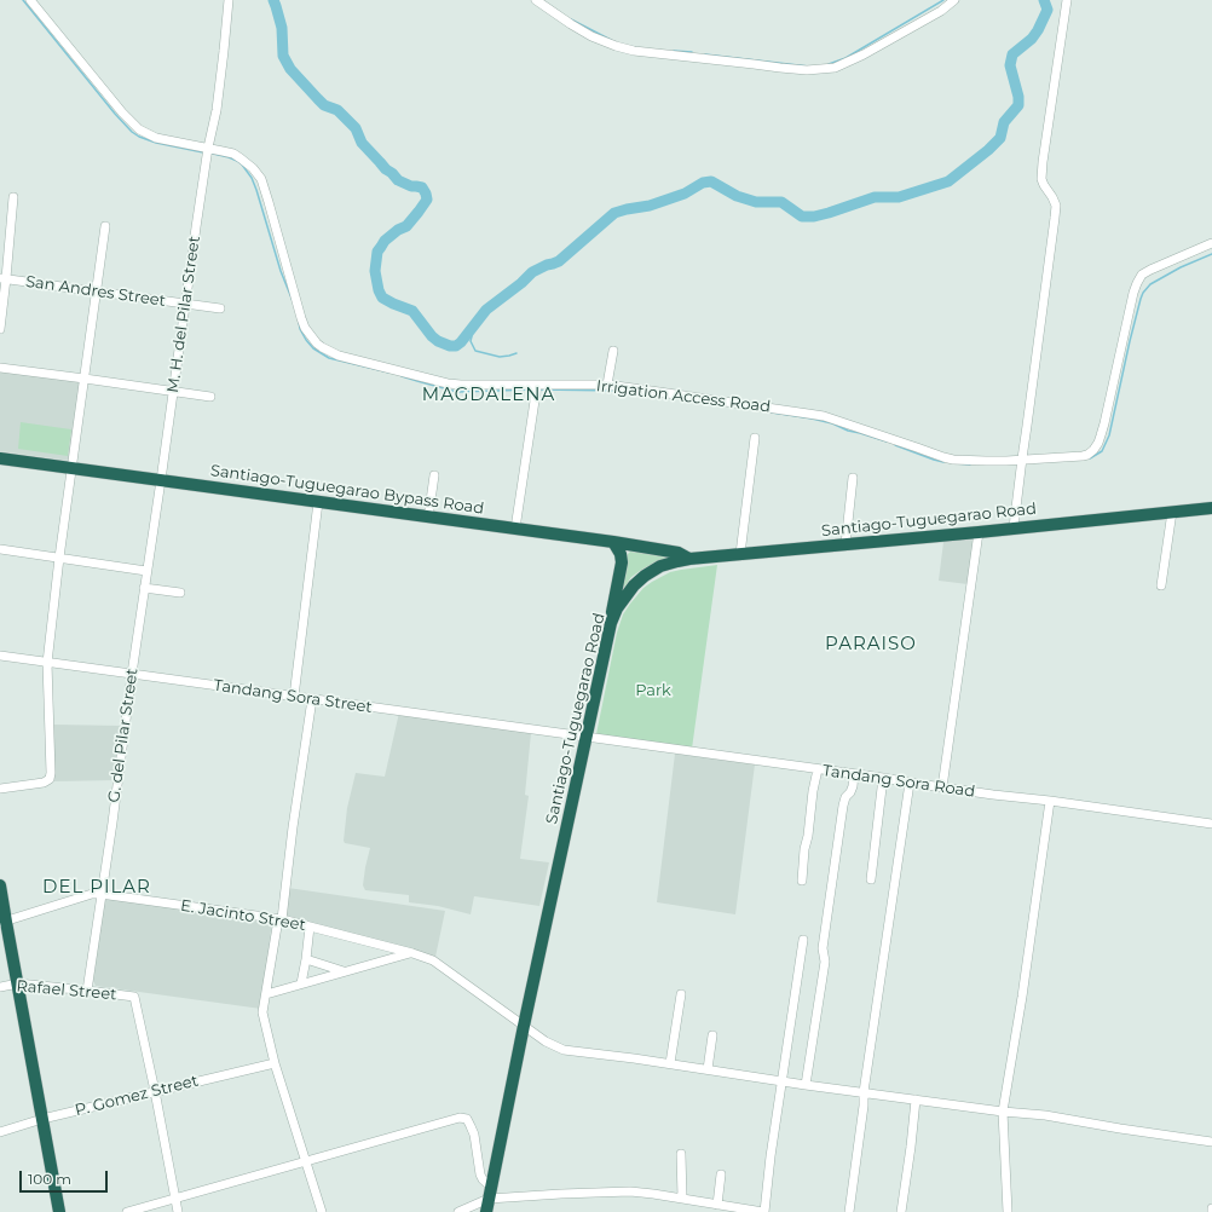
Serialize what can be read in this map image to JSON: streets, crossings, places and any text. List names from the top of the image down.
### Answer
{
  "streets": {
    "highway": ["Santiago-Tuguegarao Bypass Road", "Santiago-Tuguegarao Road"],
    "street": [
      "San Andres Street",
      "M. H. del Pilar Street",
      "Irrigation Access Road",
      "Tandang Sora Street",
      "G. del Pilar Street",
      "Tandang Sora Road",
      "E. Jacinto Street",
      "Rafael Street",
      "P. Gomez Street"
    ]
  },
  "crossings": [
    ["San Andres Street", "M. H. del Pilar Street"],
    ["M. H. del Pilar Street", "Irrigation Access Road"],
    ["M. H. del Pilar Street", "Santiago-Tuguegarao Bypass Road"],
    ["M. H. del Pilar Street", "G. del Pilar Street"],
    ["Santiago-Tuguegarao Bypass Road", "Santiago-Tuguegarao Road"],
    ["Santiago-Tuguegarao Bypass Road", "G. del Pilar Street"],
    ["Santiago-Tuguegarao Road", "Tandang Sora Street"],
    ["Santiago-Tuguegarao Road", "Tandang Sora Road"],
    ["Santiago-Tuguegarao Road", "E. Jacinto Street"],
    ["Tandang Sora Street", "G. del Pilar Street"],
    ["Tandang Sora Street", "Tandang Sora Road"],
    ["G. del Pilar Street", "E. Jacinto Street"],
    ["G. del Pilar Street", "Rafael Street"],
    ["Rafael Street", "P. Gomez Street"]
  ],
  "districts": ["MAGDALENA", "PARAISO", "DEL PILAR"],
  "parks": ["Park"],
  "scale_bar": "100 m"
}
